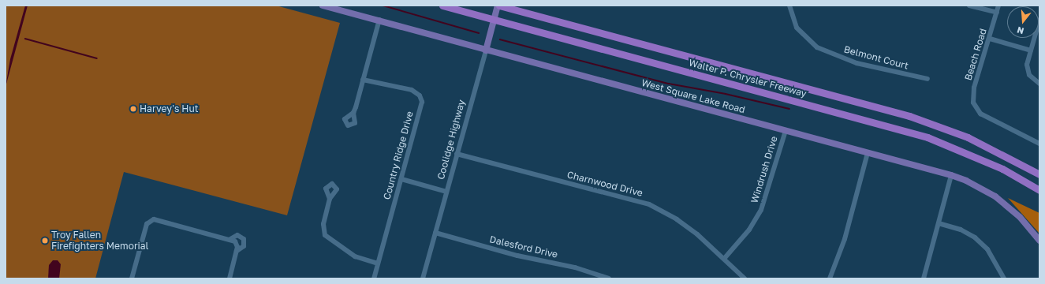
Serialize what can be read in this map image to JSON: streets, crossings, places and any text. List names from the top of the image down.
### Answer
{
  "streets": {
    "highway": ["Walter P. Chrysler Freeway"],
    "main road": ["West Square Lake Road", "Coolidge Highway"],
    "street": [
      "Beach Road",
      "Belmont Court",
      "Country Ridge Drive",
      "Windrush Drive",
      "Charnwood Drive",
      "Dalesford Drive"
    ]
  },
  "crossings": [
    ["Walter P. Chrysler Freeway", "Coolidge Highway"],
    ["West Square Lake Road", "Coolidge Highway"],
    ["West Square Lake Road", "Windrush Drive"],
    ["Coolidge Highway", "Charnwood Drive"],
    ["Coolidge Highway", "Dalesford Drive"],
    ["Windrush Drive", "Charnwood Drive"]
  ],
  "places": ["Harvey's Hut", "Troy Fallen Firefighters Memorial"],
  "north": "bottom"
}
